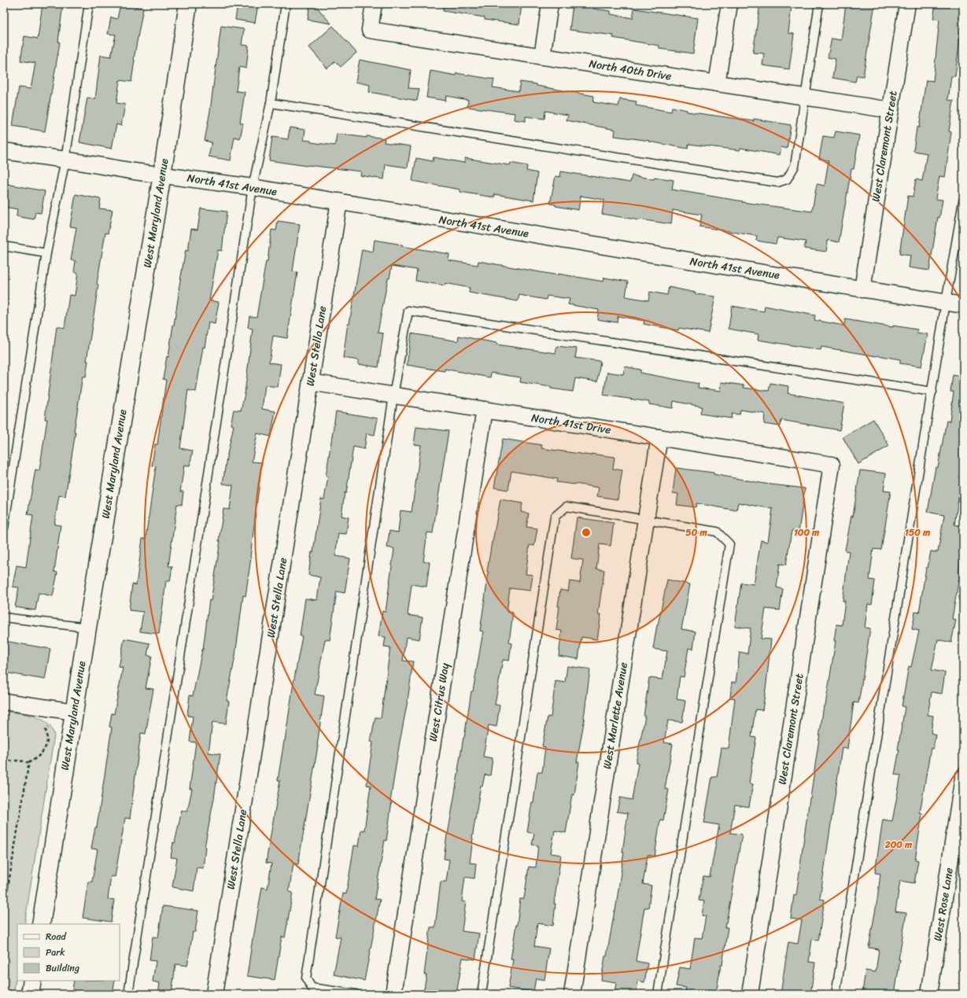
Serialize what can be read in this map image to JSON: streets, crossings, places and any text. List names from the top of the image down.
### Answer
{
  "streets": {
    "street": [
      "North 40th Drive",
      "West Claremont Street",
      "North 41st Avenue",
      "West Maryland Avenue",
      "West Stella Lane",
      "North 41st Drive",
      "West Citrus Way",
      "West Marlette Avenue",
      "West Rose Lane"
    ]
  },
  "crossings": [
    ["North 40th Drive", "West Claremont Street"],
    ["West Claremont Street", "North 41st Avenue"],
    ["West Claremont Street", "North 41st Drive"],
    ["North 41st Avenue", "West Maryland Avenue"],
    ["North 41st Avenue", "West Stella Lane"],
    ["West Stella Lane", "North 41st Drive"],
    ["North 41st Drive", "West Citrus Way"],
    ["North 41st Drive", "West Marlette Avenue"]
  ],
  "legend": ["Road", "Park", "Building"],
  "rings": [
    "50 m",
    "100 m",
    "150 m",
    "200 m"
  ]
}
